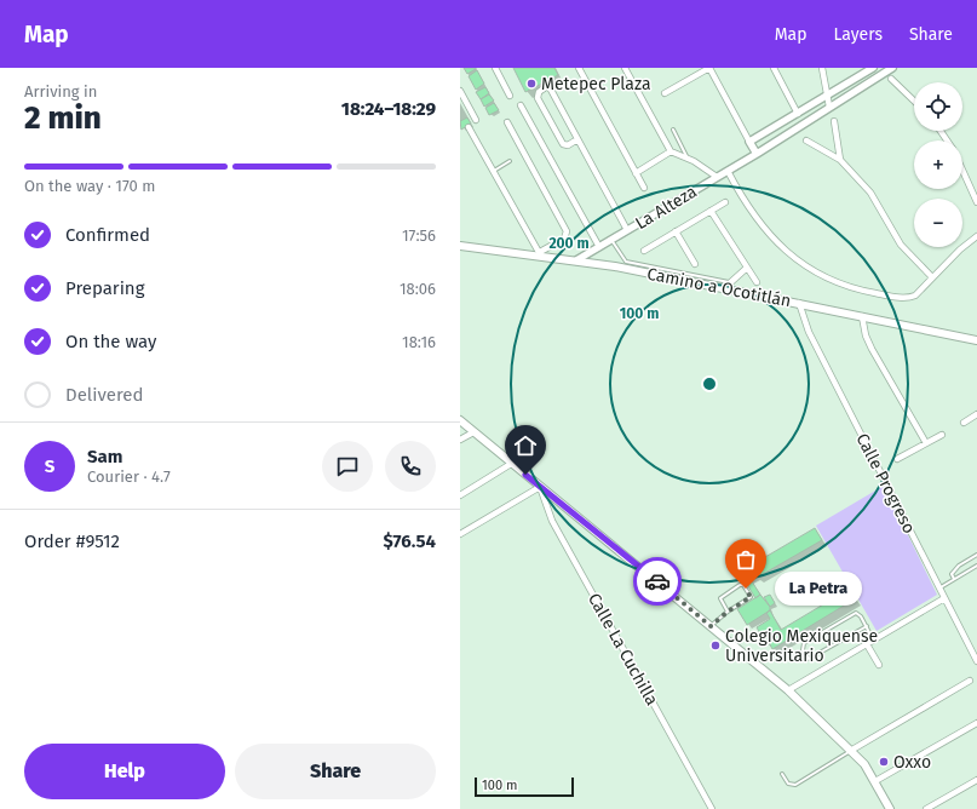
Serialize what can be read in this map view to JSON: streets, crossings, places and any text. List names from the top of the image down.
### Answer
{
  "streets": {
    "main road": ["Camino a Ocotitlán"],
    "street": ["La Alteza", "Calle Progreso", "Calle La Cuchilla"]
  },
  "crossings": [
    ["La Alteza", "Camino a Ocotitlán"],
    ["Camino a Ocotitlán", "Calle Progreso"]
  ],
  "places": [
    "Metepec Plaza",
    "La Petra",
    "Colegio Mexiquense Universitario",
    "Oxxo"
  ],
  "scale_bar": "100 m",
  "page": {
    "header": "Map",
    "nav": ["Map", "Layers", "Share"],
    "heading": ["2 min", "Arriving in", "18:24–18:29"],
    "panel": [
      "Sam",
      "Courier · 4.7",
      "Order #9512",
      "$76.54"
    ],
    "map_buttons": ["+", "−"],
    "bar": "On the way · 170 m",
    "list": [
      ["Confirmed", "17:56"],
      ["Preparing", "18:06"],
      ["On the way", "18:16"],
      "Delivered"
    ],
    "round": "S",
    "bubble": "La Petra",
    "buttons": ["Help", "Share"],
    "scale": "100 m"
  },
  "rings": ["200 m", "100 m"]
}
